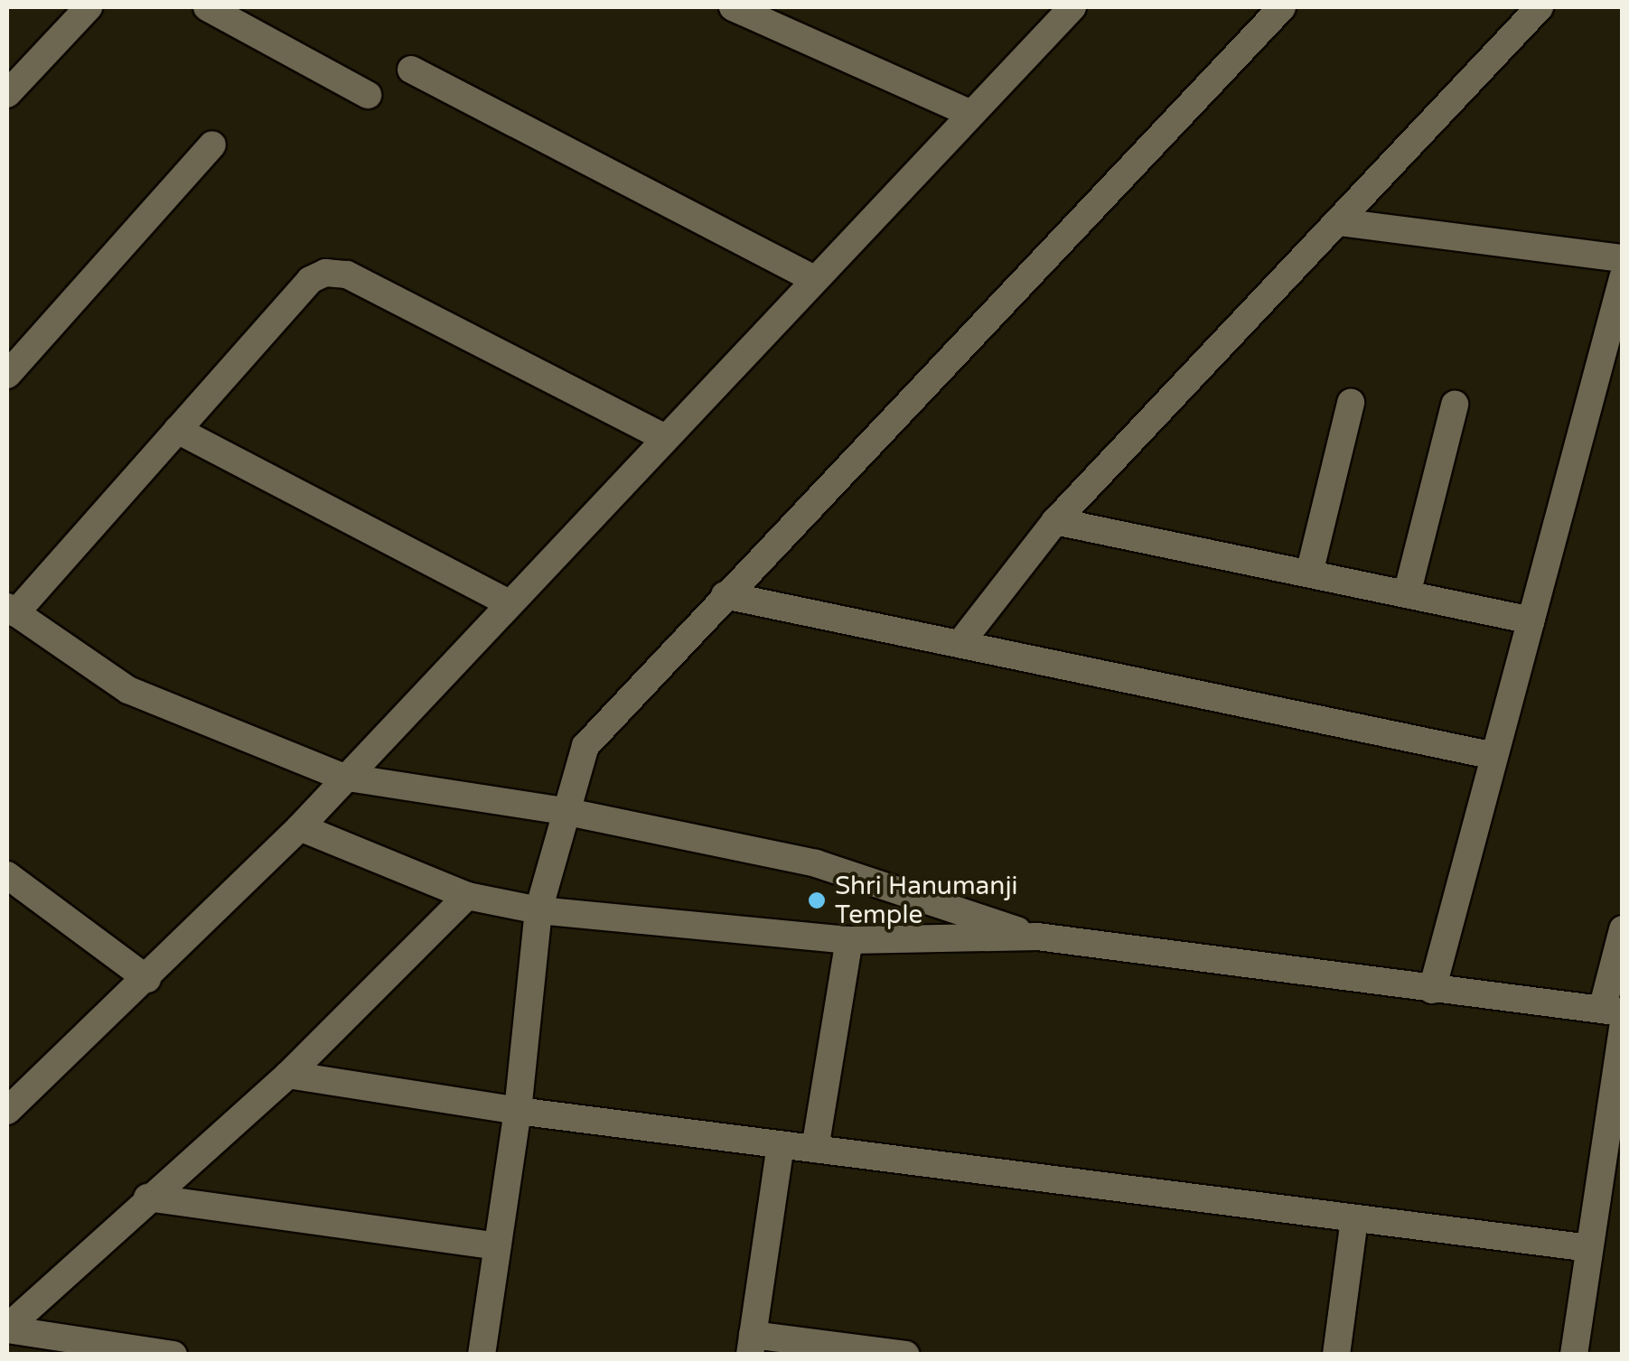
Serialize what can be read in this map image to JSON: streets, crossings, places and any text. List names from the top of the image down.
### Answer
{
  "places": ["Shri Hanumanji Temple"]
}
